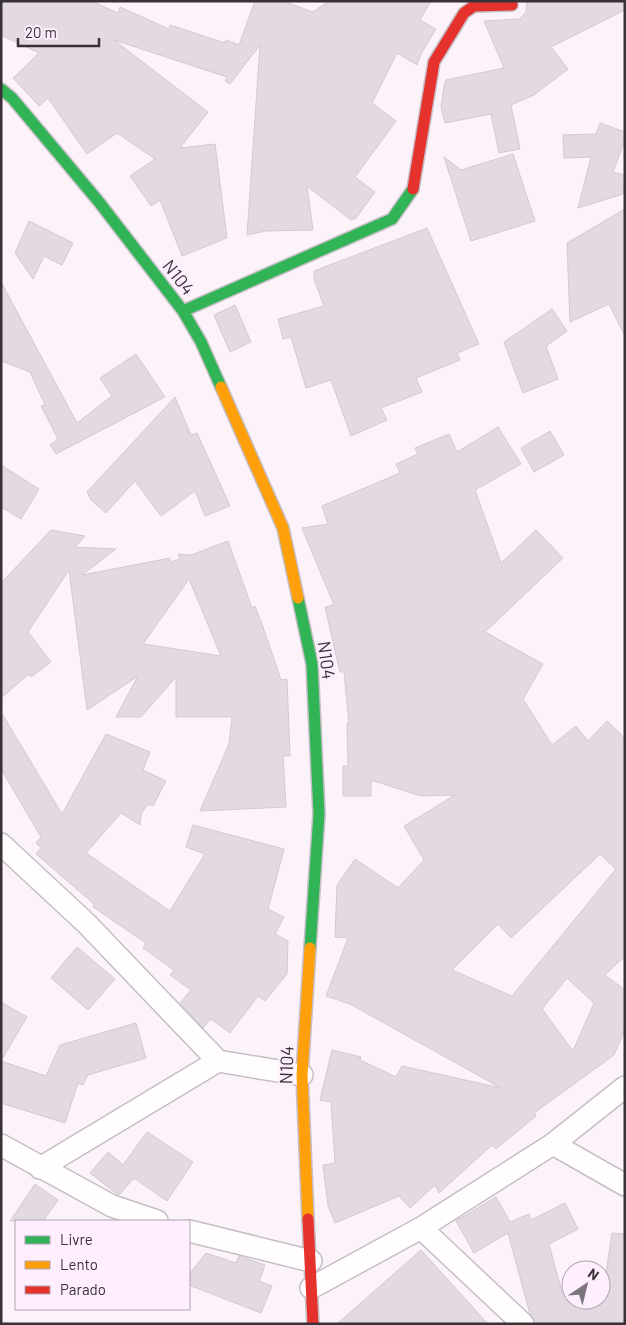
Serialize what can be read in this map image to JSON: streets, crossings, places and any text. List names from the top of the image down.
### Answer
{
  "streets": {
    "street": ["N104"]
  },
  "legend": ["Livre", "Lento", "Parado"],
  "scale_bar": "20 m",
  "north": "top right"
}
